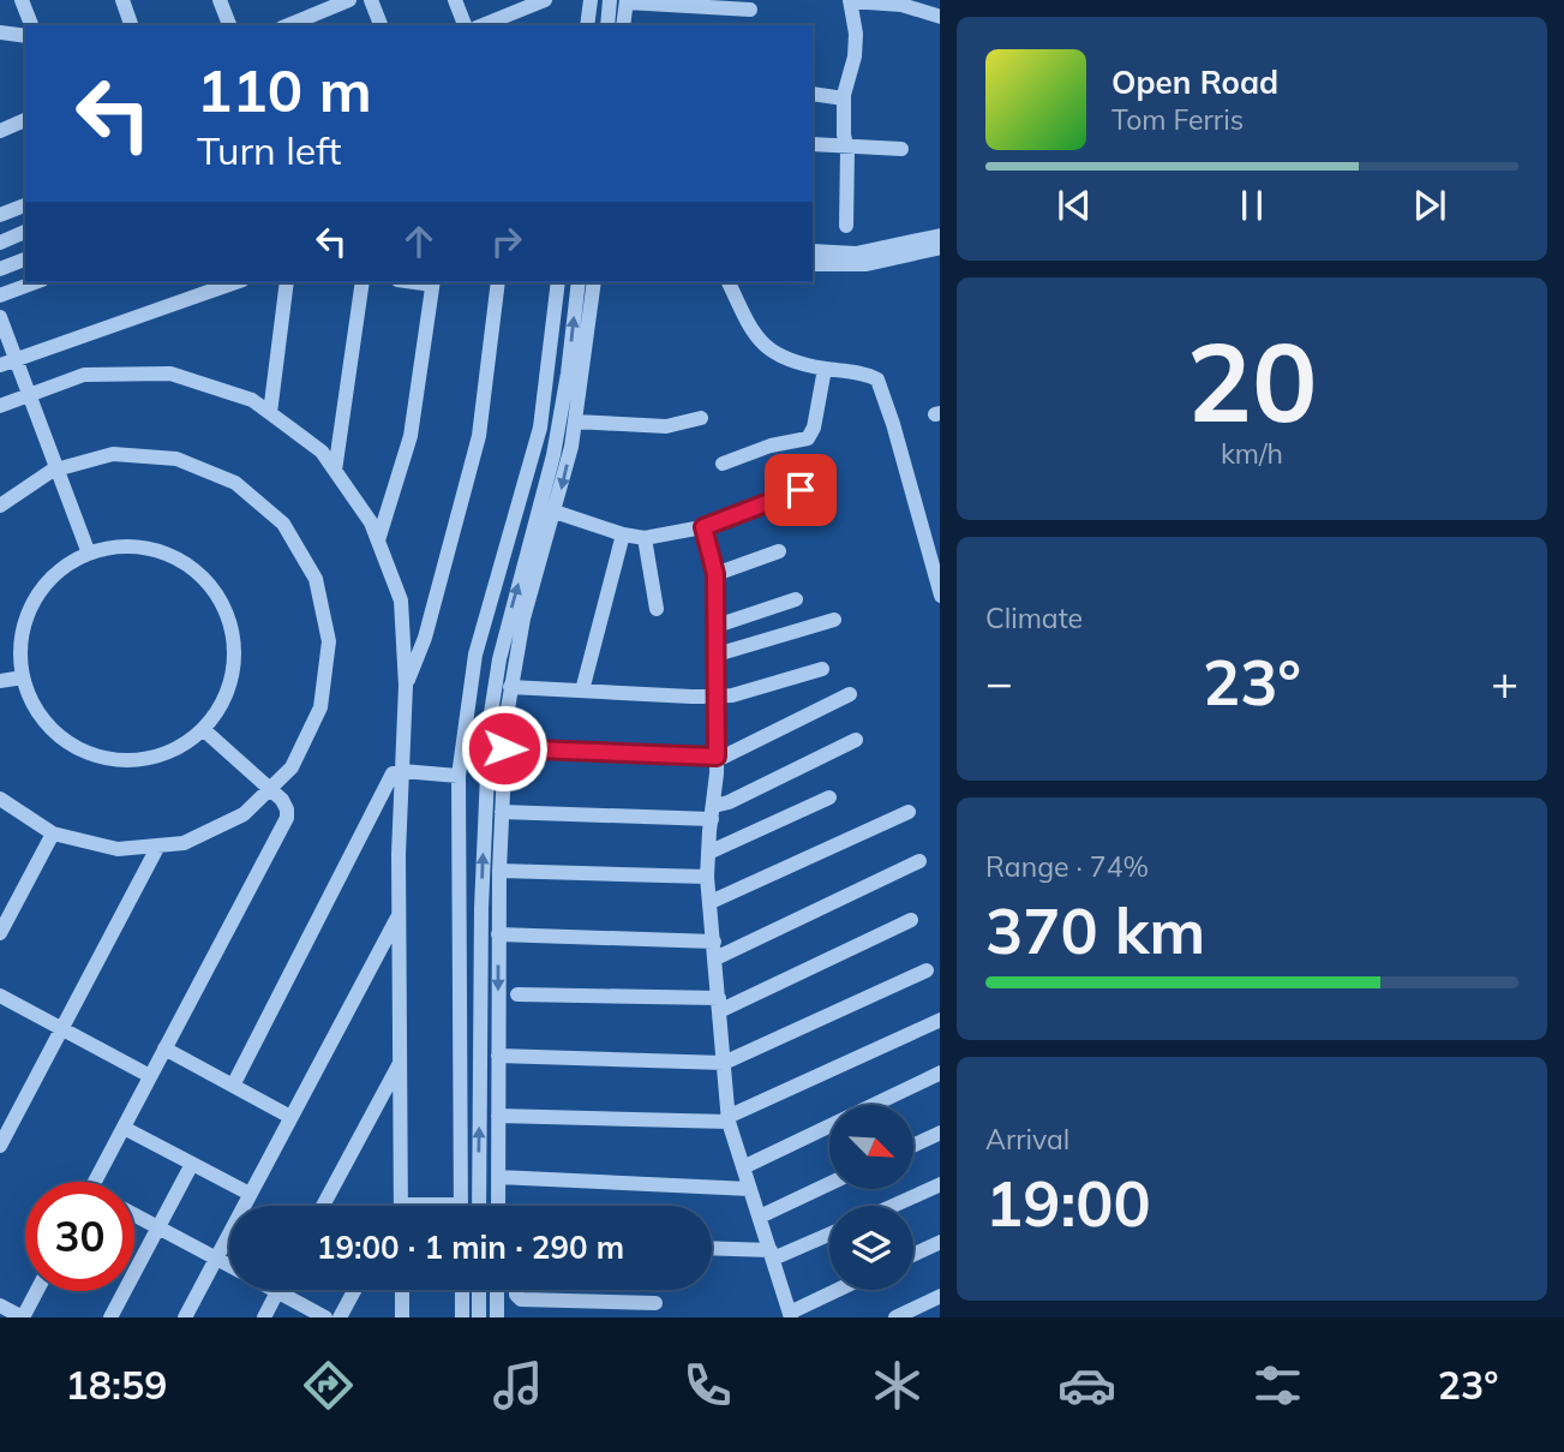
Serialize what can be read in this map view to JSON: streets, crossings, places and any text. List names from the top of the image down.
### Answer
{
  "north": "bottom right",
  "page": {
    "turn": ["110 m", "Turn left"],
    "song": ["Open Road", "Tom Ferris"],
    "tile": [
      ["20", "km/h"],
      "Climate",
      ["Range · 74%", "370 km"],
      ["Arrival", "19:00"]
    ],
    "heat": ["−", "23°", "+"],
    "limit": "30",
    "trip": "19:00 · 1 min · 290 m",
    "tabs": ["18:59", "23°"]
  }
}
